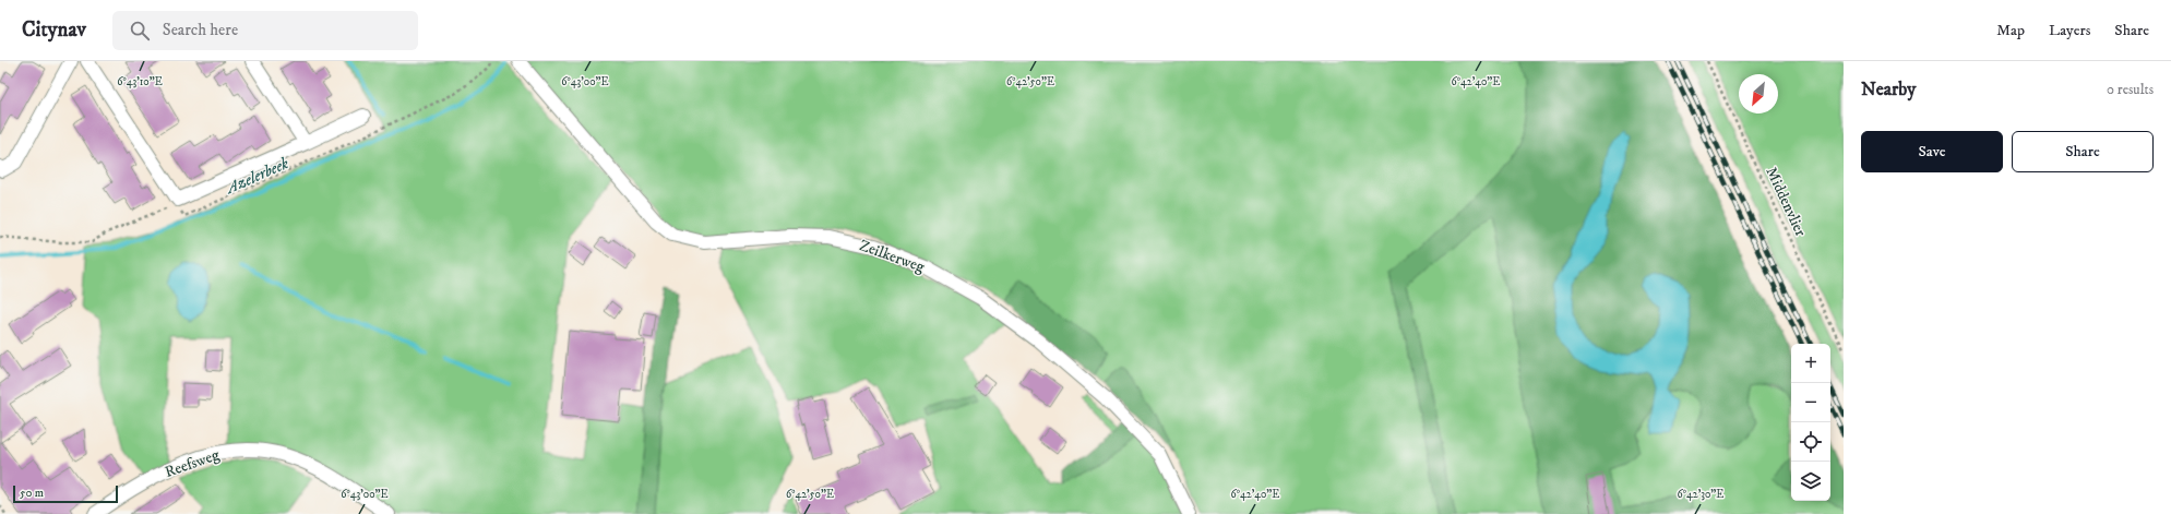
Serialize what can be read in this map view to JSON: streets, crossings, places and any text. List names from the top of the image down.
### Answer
{
  "streets": {
    "street": ["Zeilkerweg", "Reefsweg"],
    "path": ["Middenvlier"]
  },
  "water": ["Azelerbeek"],
  "scale_bar": "50 m",
  "north": "bottom left",
  "page": {
    "header": "Citynav",
    "search": "Search here",
    "nav": ["Map", "Layers", "Share"],
    "heading": ["Nearby", "0 results"],
    "buttons": ["Save", "Share"],
    "map_buttons": ["+", "−"],
    "scale": "50 m"
  },
  "coordinates": [
    "6°43'10\"E",
    "6°43'00\"E",
    "6°42'50\"E",
    "6°42'40\"E",
    "6°42'30\"E"
  ]
}
